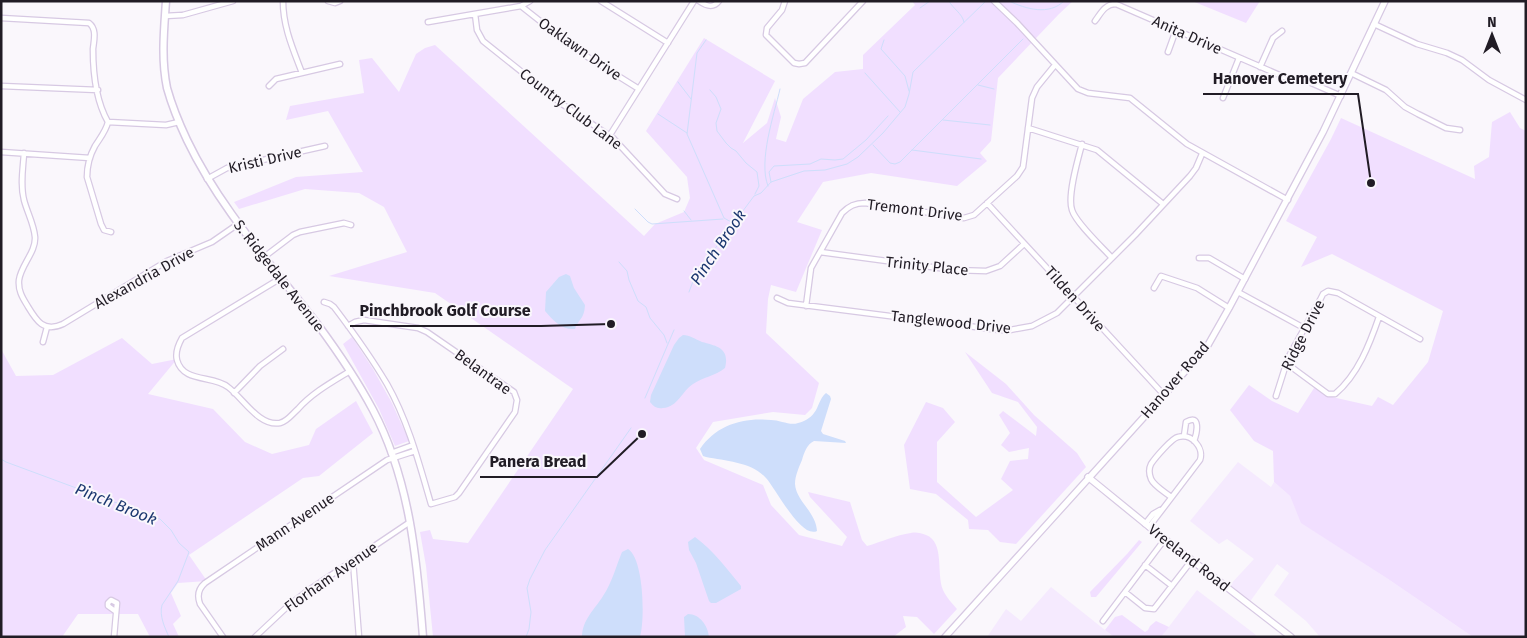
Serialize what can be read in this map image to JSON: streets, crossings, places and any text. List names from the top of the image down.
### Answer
{
  "streets": {
    "main road": ["S. Ridgedale Avenue"],
    "street": [
      "Anita Drive",
      "Oaklawn Drive",
      "Country Club Lane",
      "Kristi Drive",
      "Tremont Drive",
      "Trinity Place",
      "Alexandria Drive",
      "Tilden Drive",
      "Tanglewood Drive",
      "Ridge Drive",
      "Belantrae",
      "Hanover Road",
      "Mann Avenue",
      "Vreeland Road",
      "Florham Avenue"
    ]
  },
  "crossings": [
    ["Anita Drive", "Hanover Road"],
    ["Kristi Drive", "S. Ridgedale Avenue"],
    ["Tremont Drive", "Trinity Place"],
    ["Tremont Drive", "Tilden Drive"],
    ["Tremont Drive", "Tanglewood Drive"],
    ["Trinity Place", "Tilden Drive"],
    ["S. Ridgedale Avenue", "Alexandria Drive"],
    ["S. Ridgedale Avenue", "Mann Avenue"],
    ["S. Ridgedale Avenue", "Florham Avenue"],
    ["Tilden Drive", "Tanglewood Drive"],
    ["Tilden Drive", "Hanover Road"],
    ["Hanover Road", "Vreeland Road"]
  ],
  "water": ["Pinch Brook"],
  "places": ["Hanover Cemetery", "Pinchbrook Golf Course", "Panera Bread"],
  "north": "top"
}
